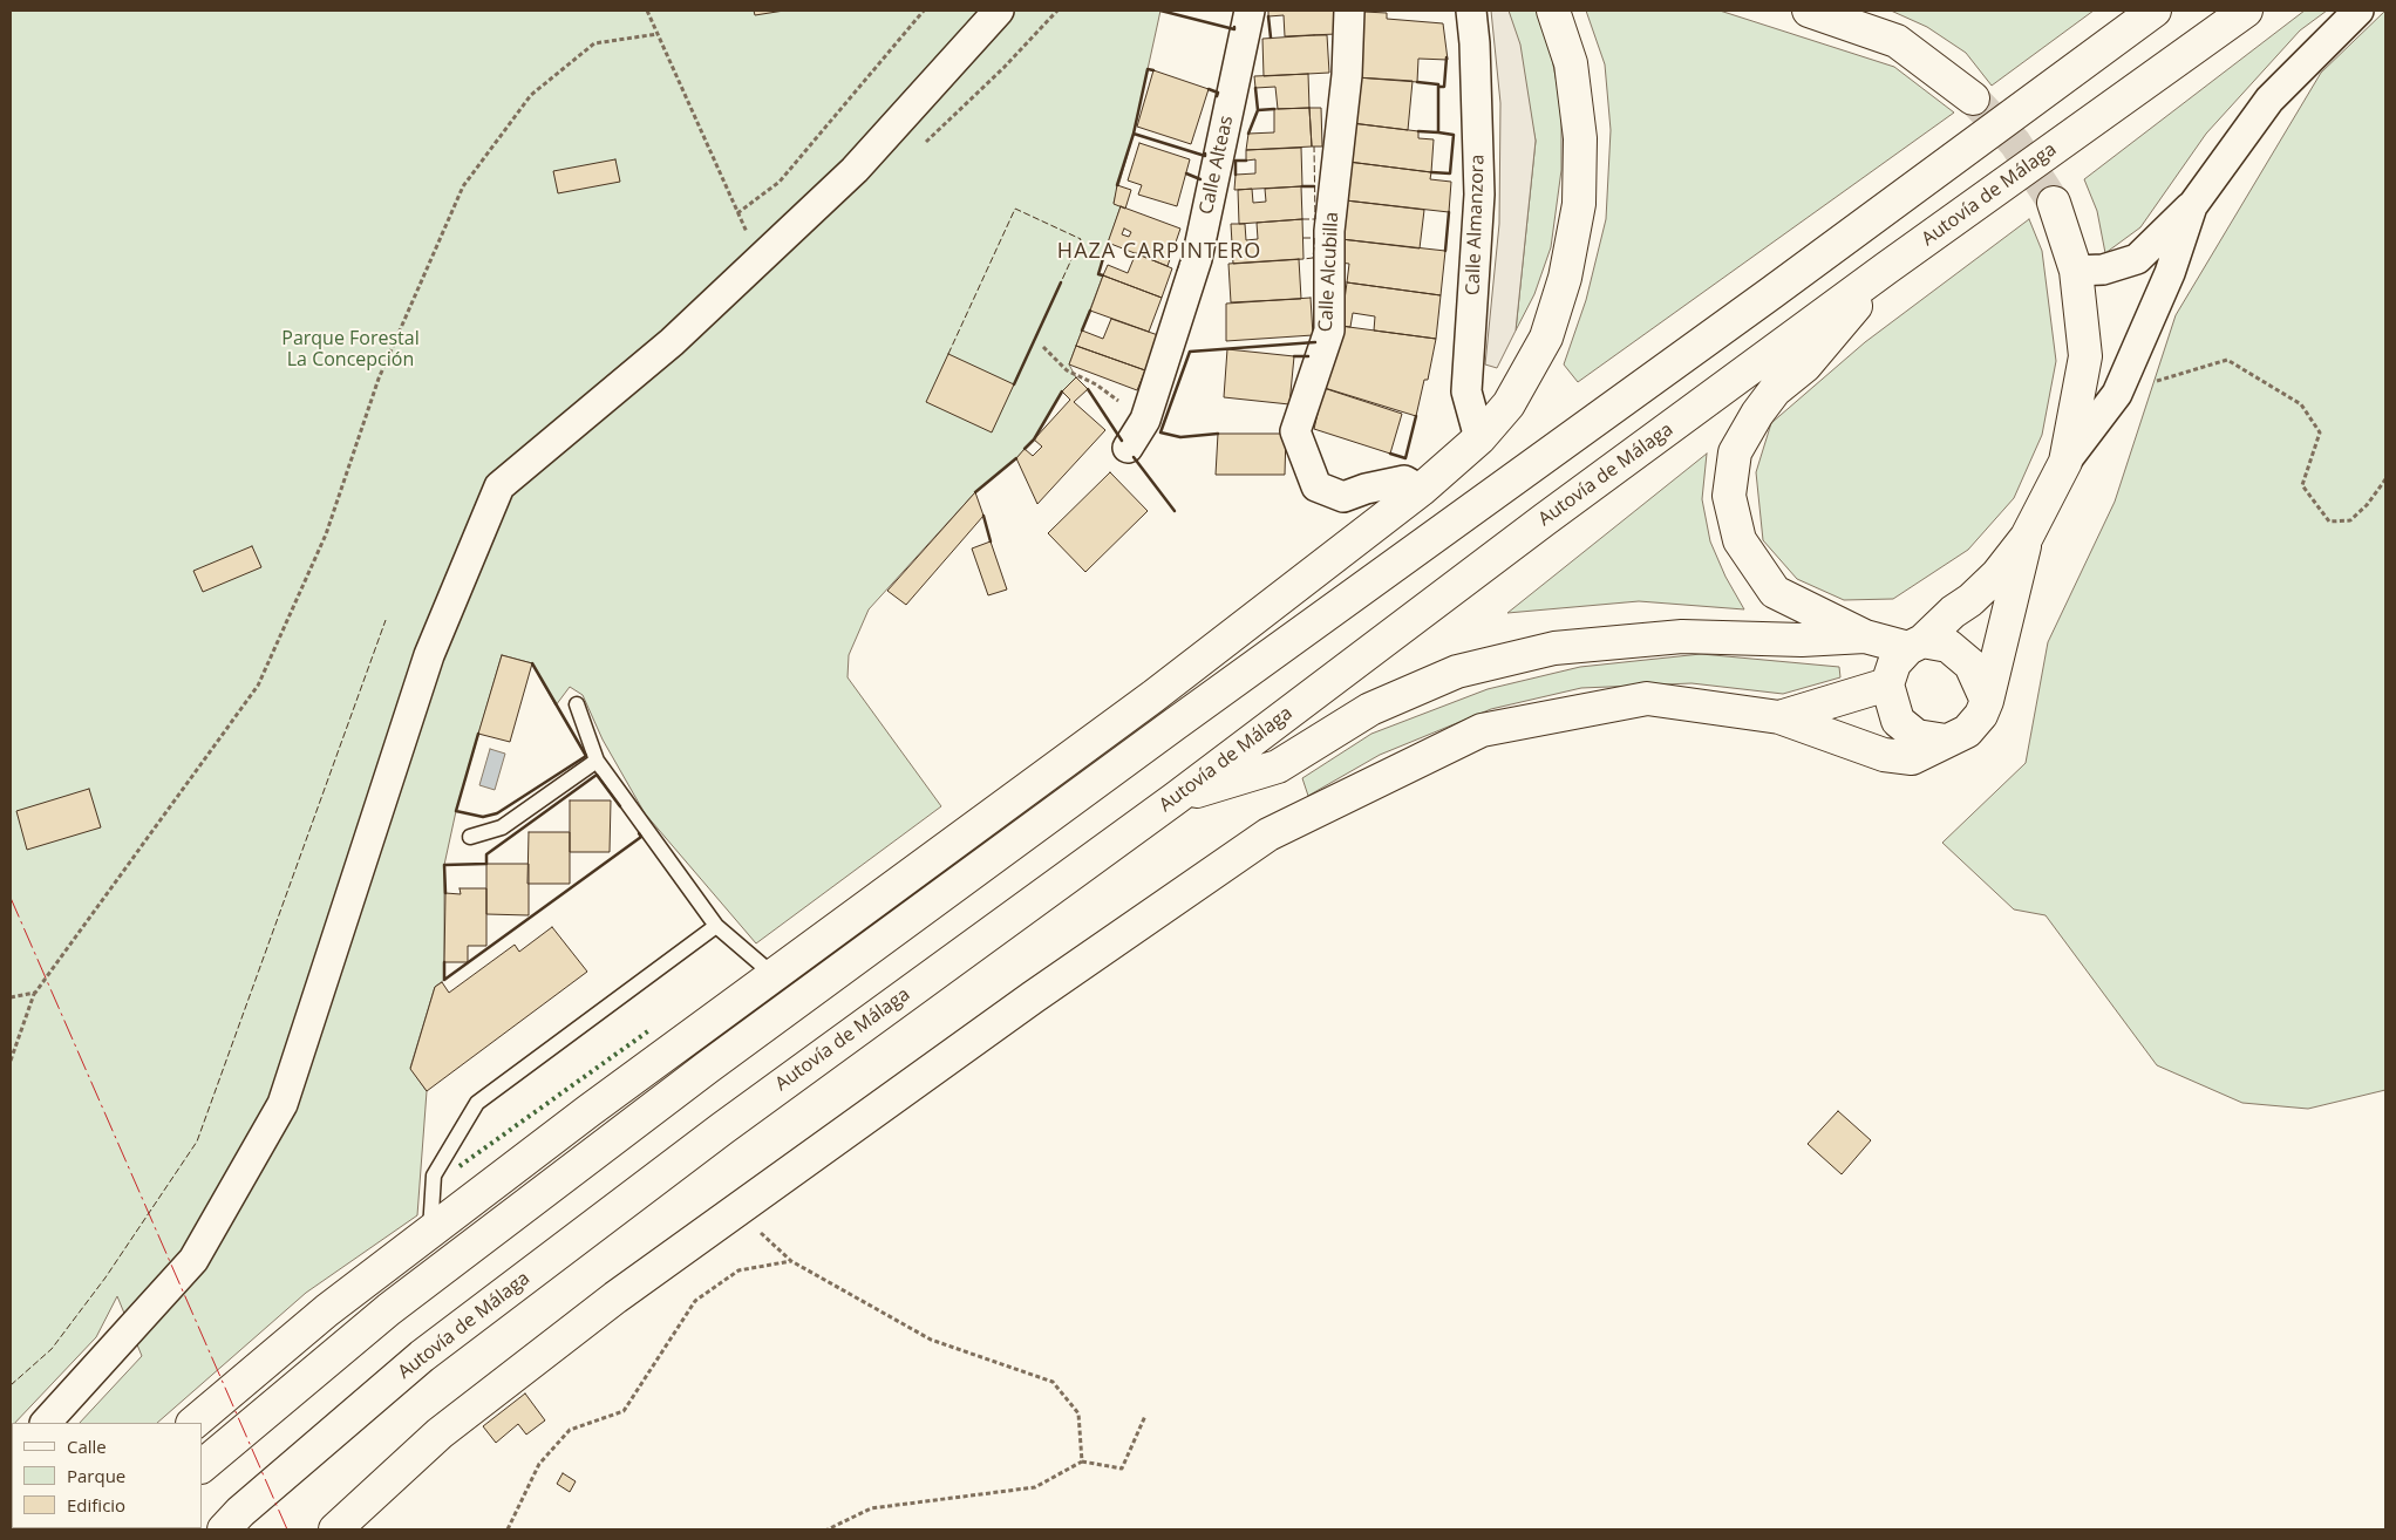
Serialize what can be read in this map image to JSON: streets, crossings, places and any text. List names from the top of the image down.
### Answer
{
  "streets": {
    "main road": ["Autovía de Málaga"],
    "street": ["Calle Alteas", "Calle Almanzora", "Calle Alcubilla"]
  },
  "districts": ["HAZA CARPINTERO"],
  "parks": ["Parque Forestal La Concepción"],
  "legend": ["Calle", "Parque", "Edificio"]
}
